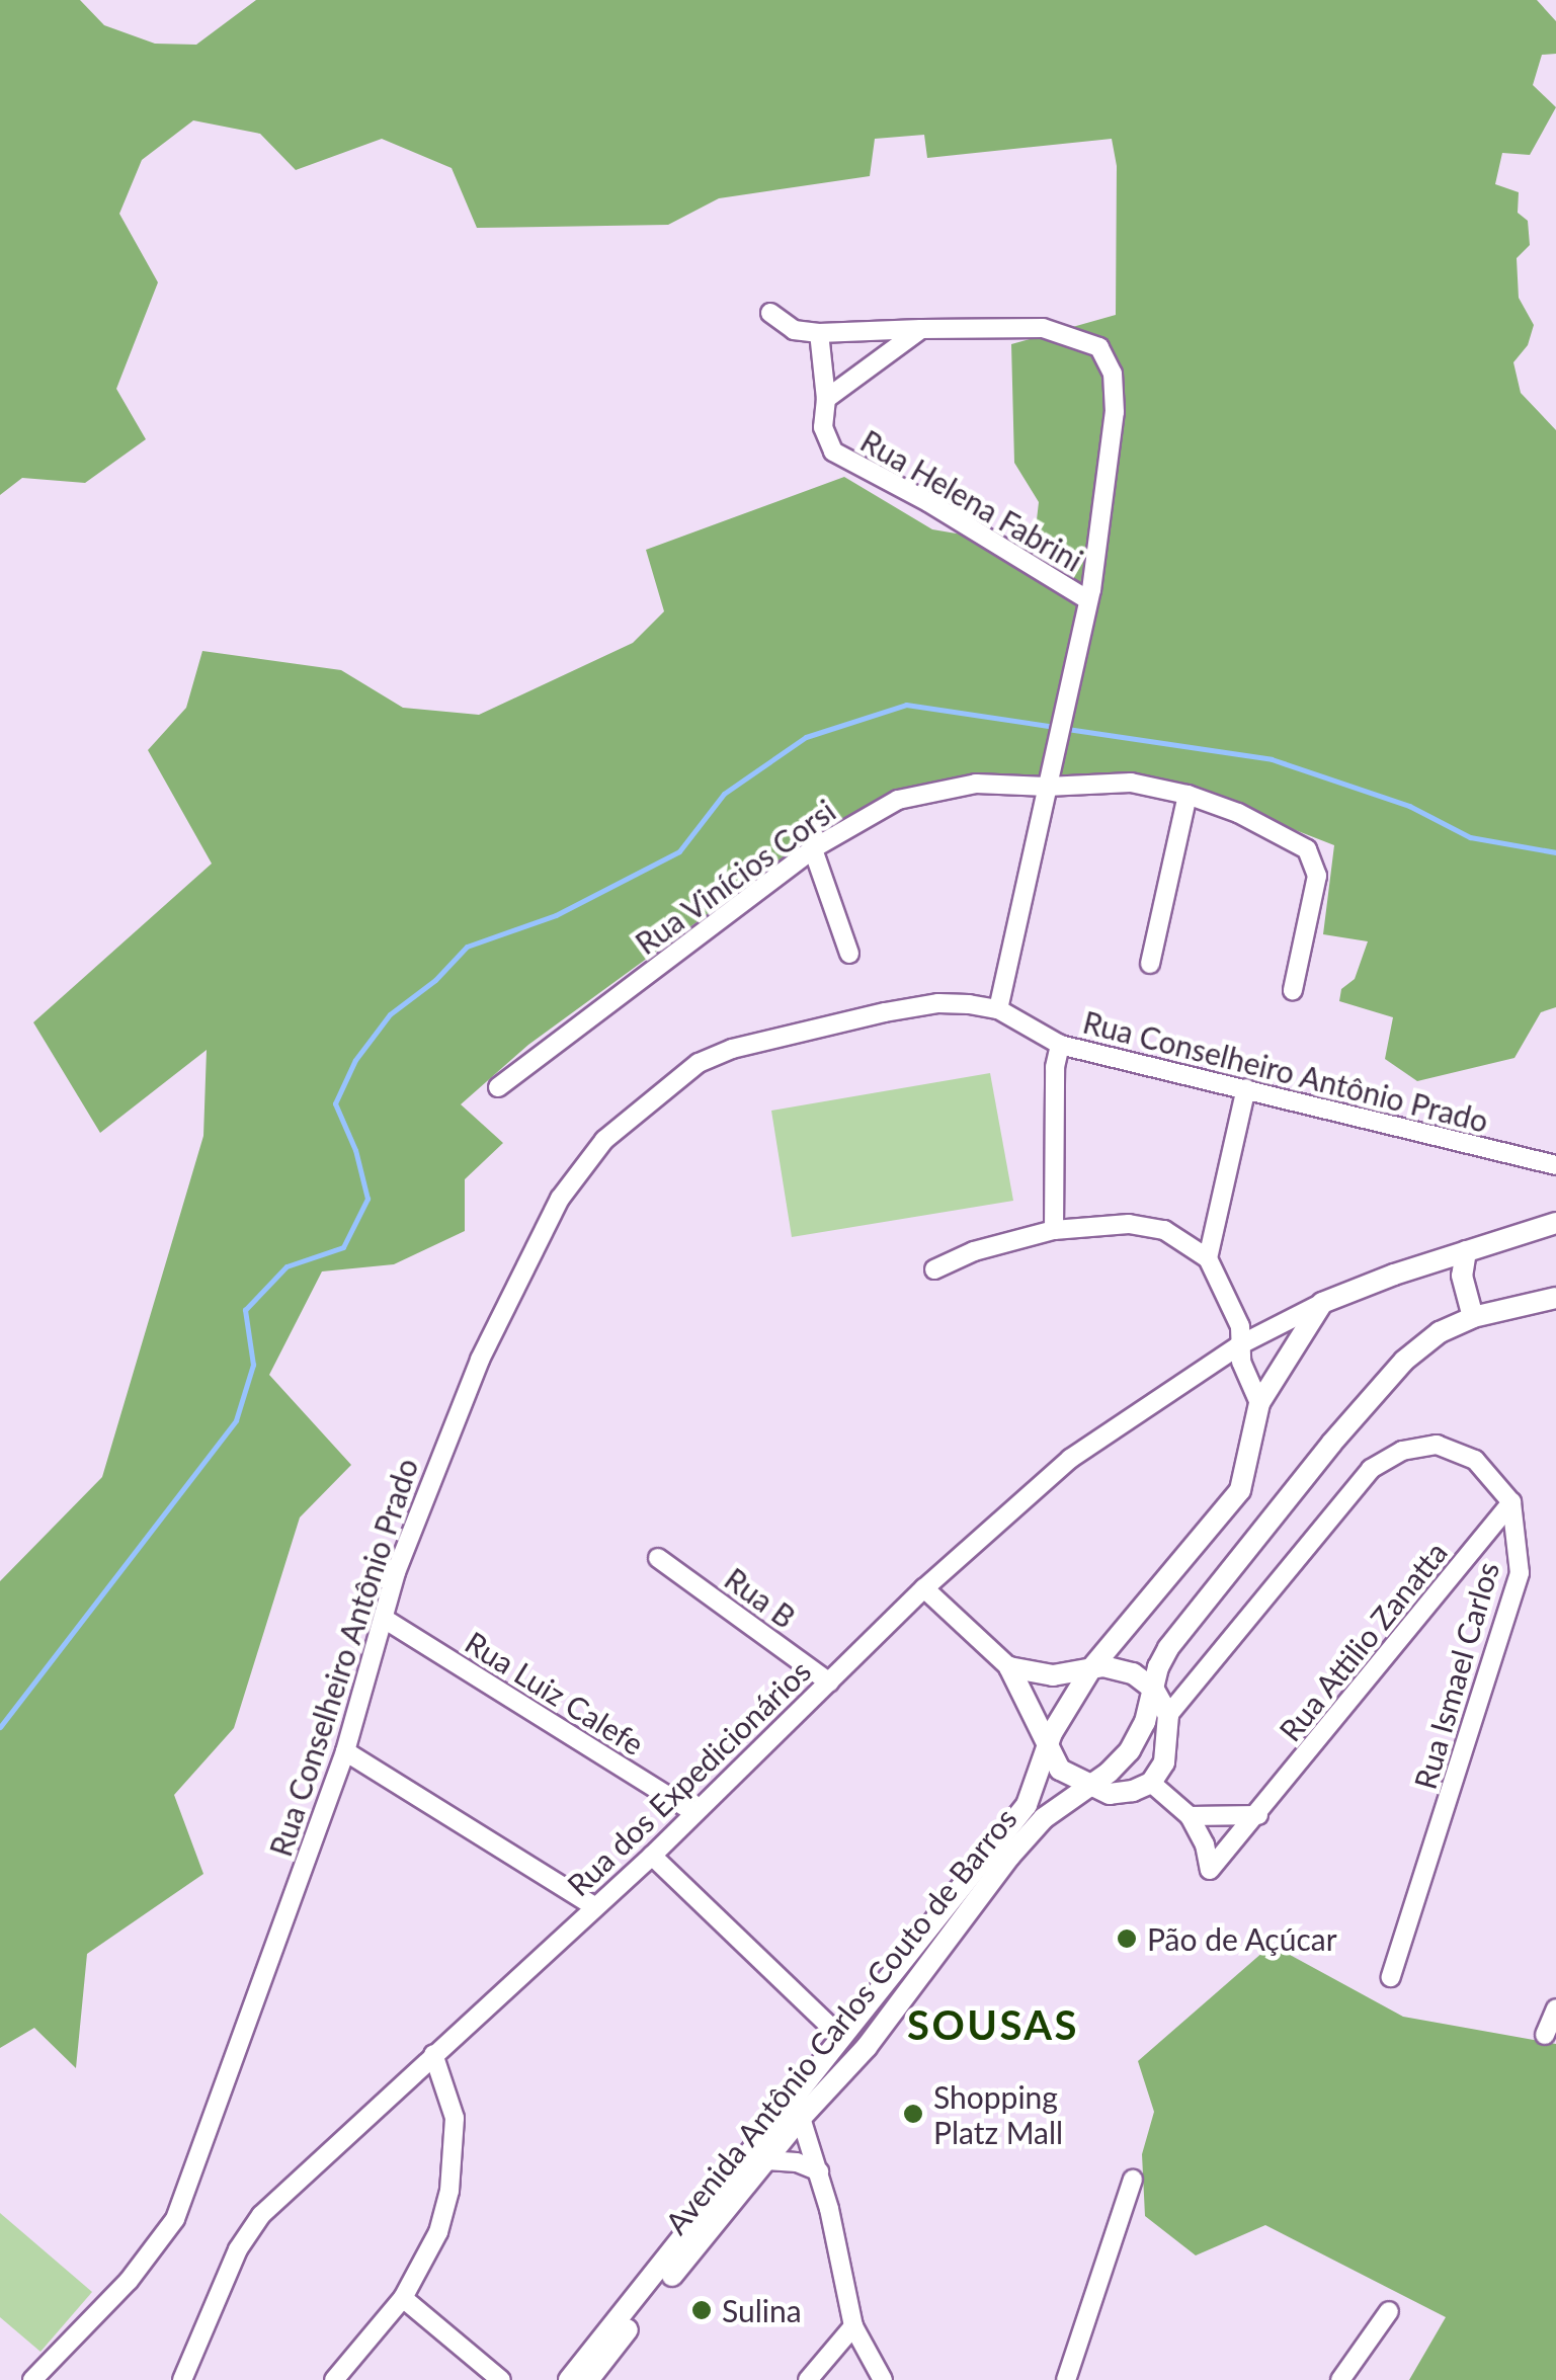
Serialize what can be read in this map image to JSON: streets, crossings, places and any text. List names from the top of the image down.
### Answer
{
  "streets": {
    "main road": ["Avenida Antônio Carlos Couto de Barros"],
    "street": [
      "Rua Helena Fabrini",
      "Rua Vinícios Corsi",
      "Rua Conselheiro Antônio Prado",
      "Rua B",
      "Rua Attilio Zanatta",
      "Rua Ismael Carlos",
      "Rua Luiz Calefe",
      "Rua dos Expedicionários"
    ]
  },
  "crossings": [
    ["Rua Conselheiro Antônio Prado", "Rua Luiz Calefe"],
    ["Rua B", "Rua dos Expedicionários"],
    ["Rua Attilio Zanatta", "Rua Ismael Carlos"],
    ["Rua Luiz Calefe", "Rua dos Expedicionários"],
    ["Rua dos Expedicionários", "Avenida Antônio Carlos Couto de Barros"]
  ],
  "districts": ["SOUSAS"],
  "places": ["Pão de Açúcar", "Shopping Platz Mall", "Sulina"]
}
